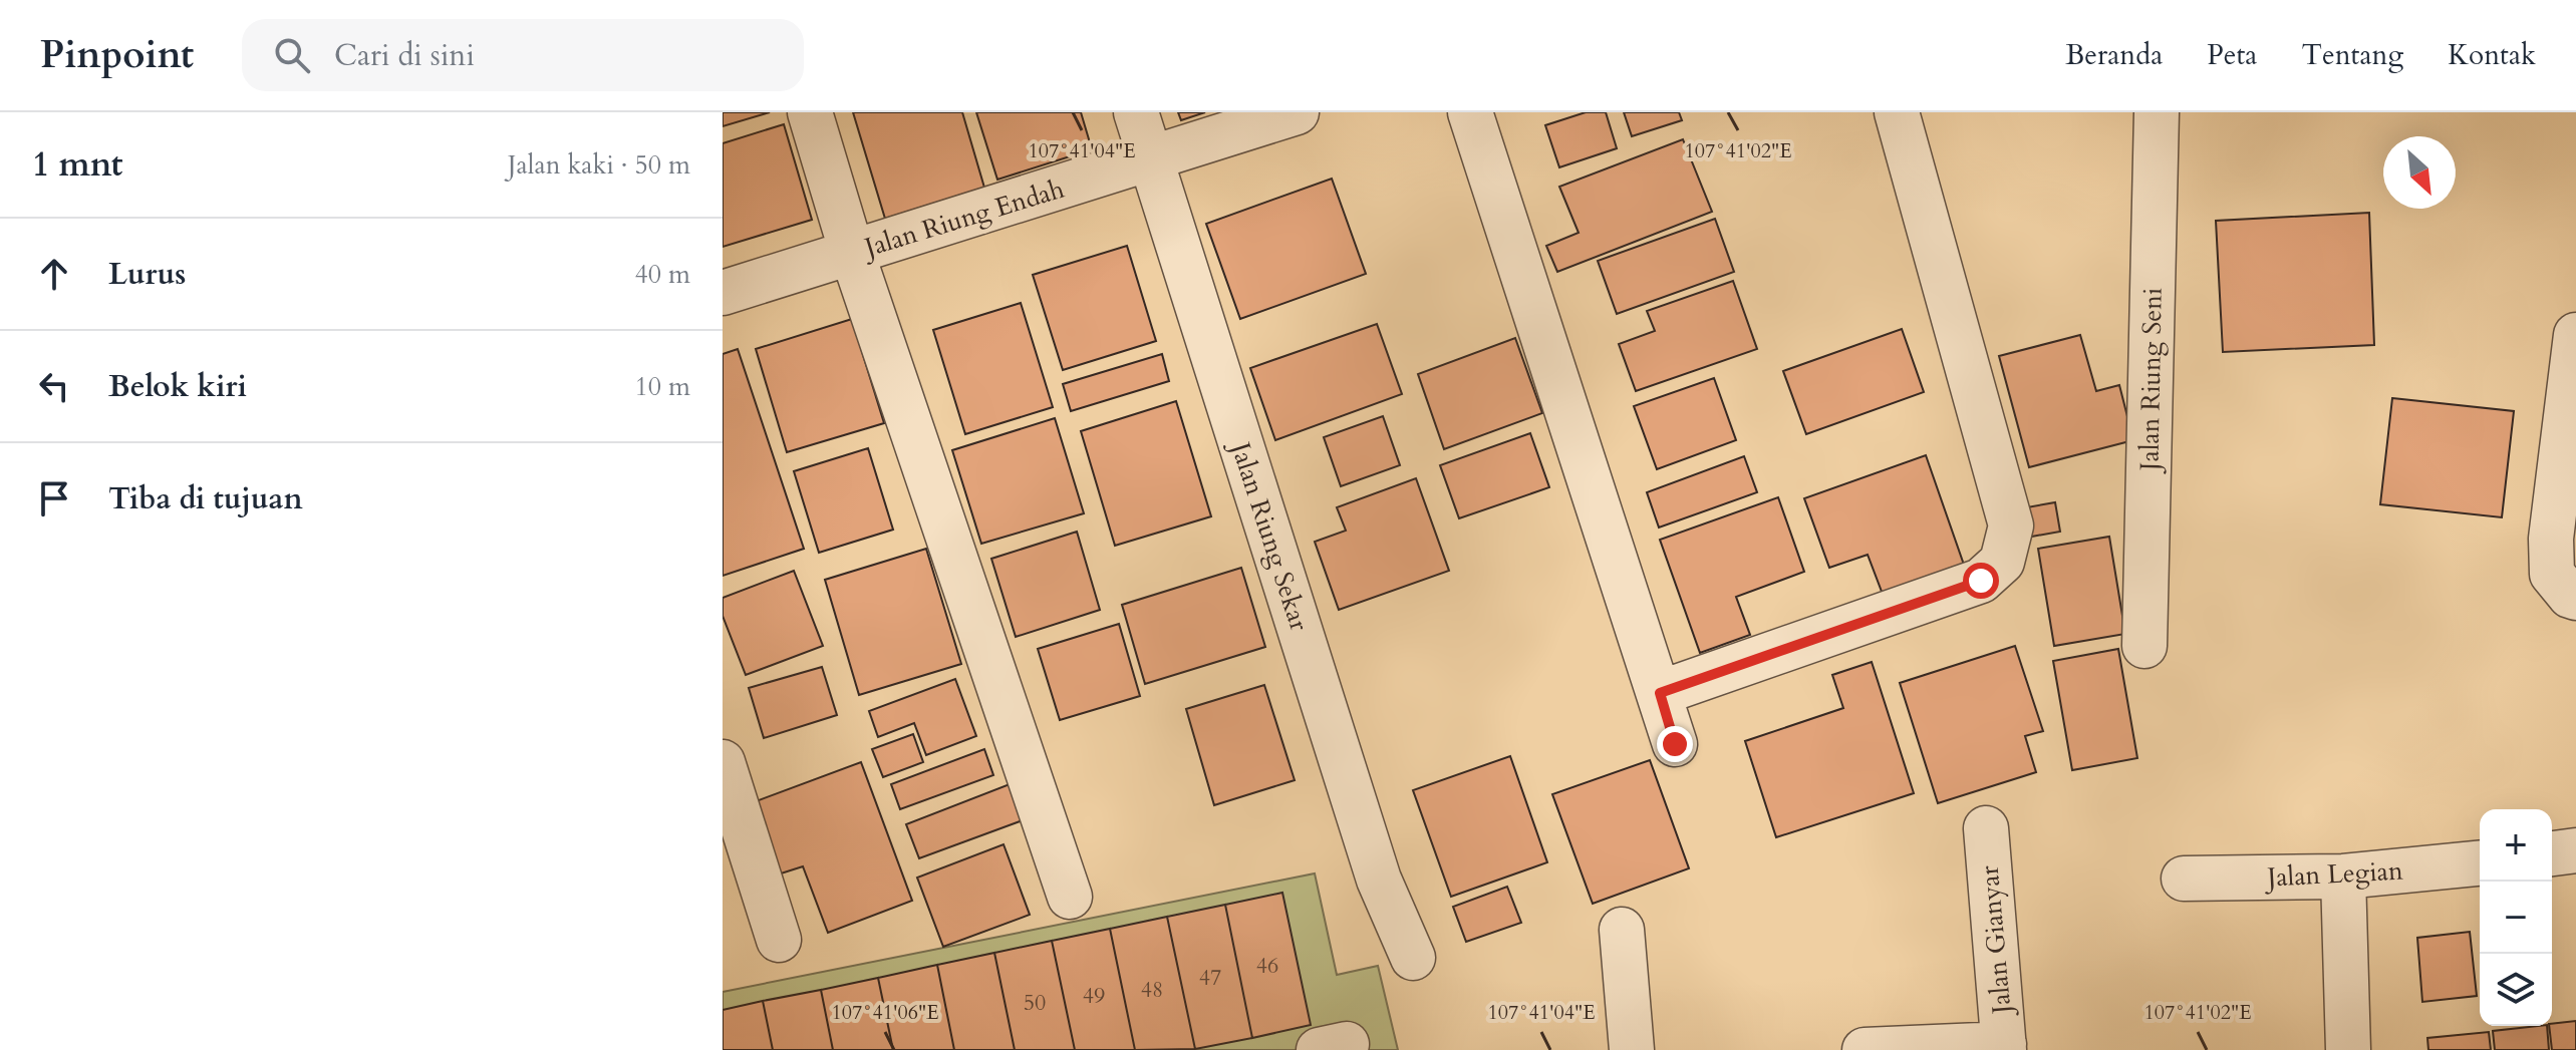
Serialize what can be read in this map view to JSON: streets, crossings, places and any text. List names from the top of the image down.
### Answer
{
  "streets": {
    "street": [
      "Jalan Riung Endah",
      "Jalan Riung Seni",
      "Jalan Riung Sekar",
      "Jalan Legian",
      "Jalan Gianyar"
    ]
  },
  "crossings": [
    ["Jalan Riung Endah", "Jalan Riung Sekar"]
  ],
  "house_numbers": [
    "46",
    "47",
    "48",
    "49",
    "50"
  ],
  "north": "bottom right",
  "page": {
    "header": "Pinpoint",
    "search": "Cari di sini",
    "nav": [
      "Beranda",
      "Peta",
      "Tentang",
      "Kontak"
    ],
    "heading": ["1 mnt", "Jalan kaki · 50 m"],
    "list": [
      ["Lurus", "40 m"],
      ["Belok kiri", "10 m"],
      "Tiba di tujuan"
    ],
    "map_buttons": ["+", "−"]
  },
  "coordinates": ["107°41'04\"E", "107°41'02\"E", "107°41'06\"E"]
}
